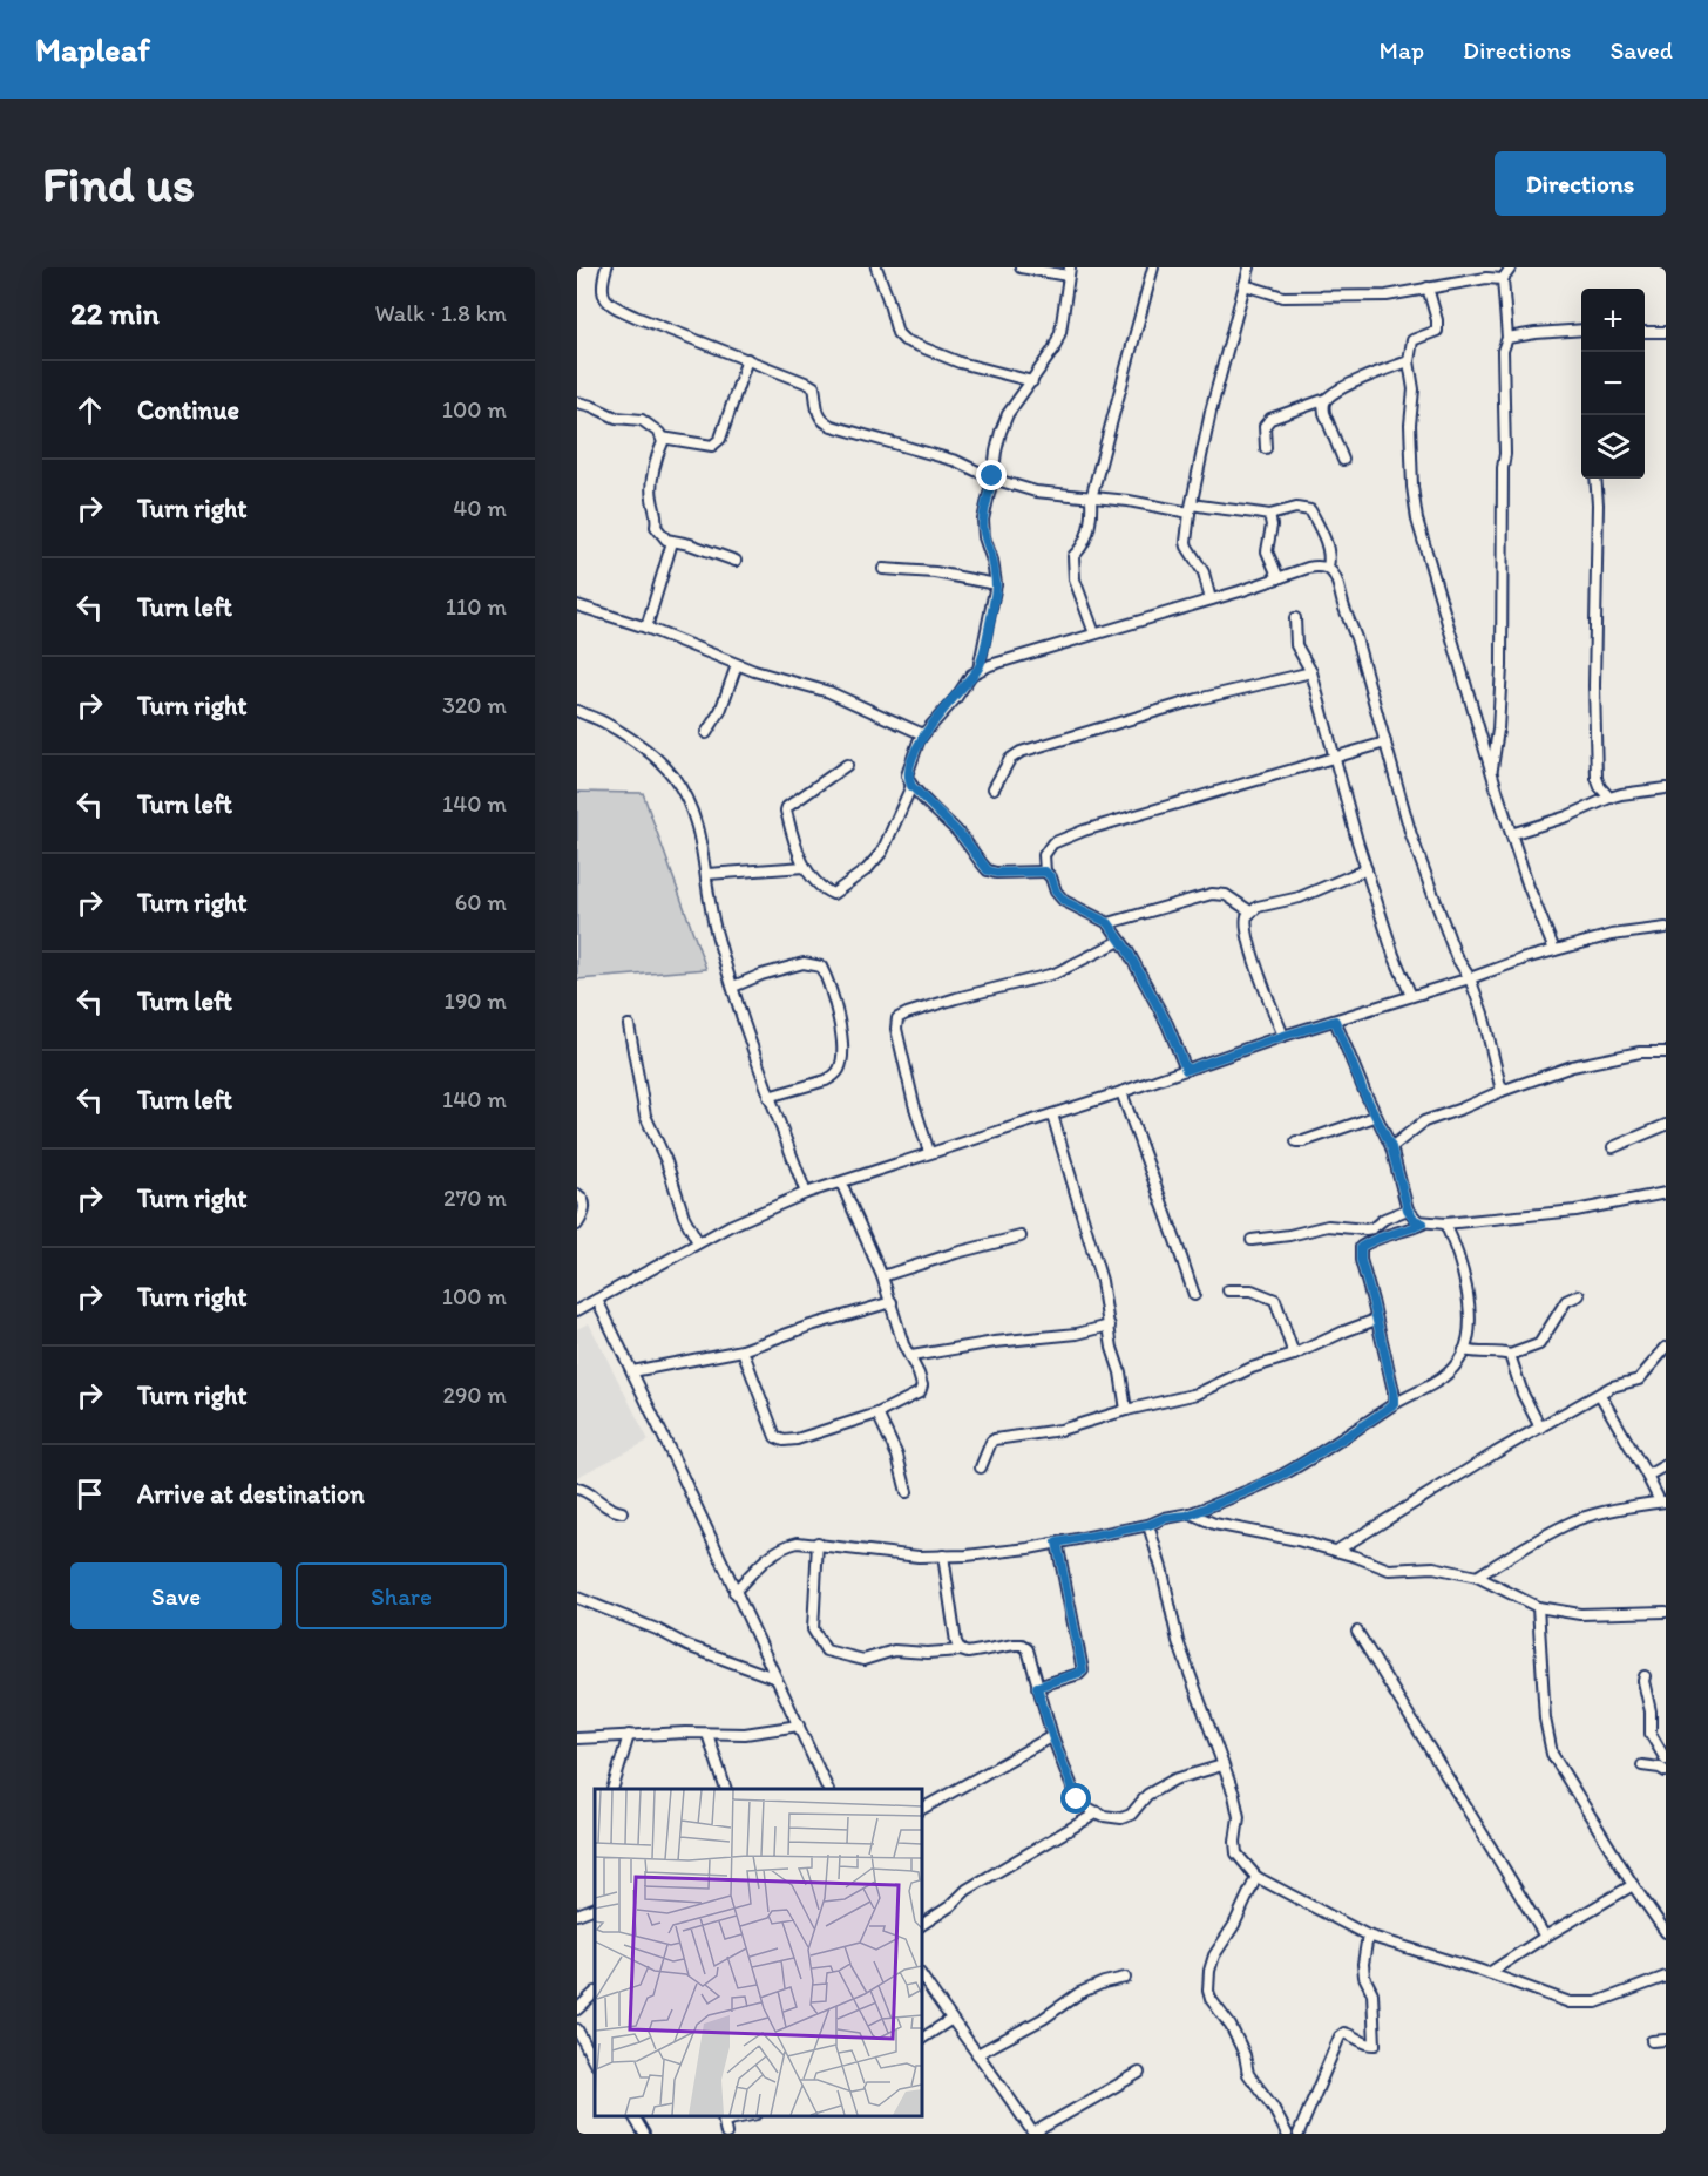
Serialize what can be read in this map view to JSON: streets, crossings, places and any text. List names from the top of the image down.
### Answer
{
  "page": {
    "header": "Mapleaf",
    "nav": ["Map", "Directions", "Saved"],
    "buttons": [
      "Directions",
      ["Save", "Share"]
    ],
    "title": "Find us",
    "heading": ["22 min", "Walk · 1.8 km"],
    "map_buttons": ["+", "−"],
    "list": [
      ["Continue", "100 m"],
      ["Turn right", "40 m"],
      ["Turn left", "110 m"],
      ["Turn right", "320 m"],
      ["Turn left", "140 m"],
      ["Turn right", "60 m"],
      ["Turn left", "190 m"],
      ["Turn left", "140 m"],
      ["Turn right", "270 m"],
      ["Turn right", "100 m"],
      ["Turn right", "290 m"],
      "Arrive at destination"
    ]
  }
}
